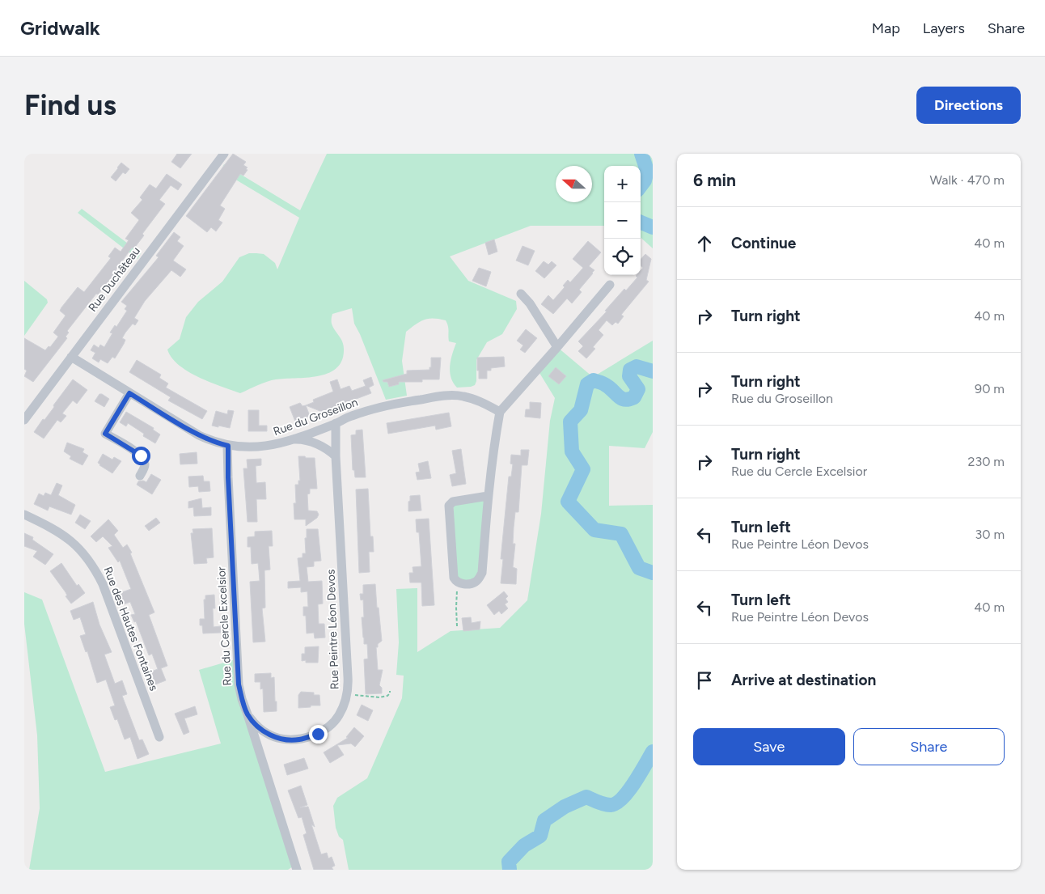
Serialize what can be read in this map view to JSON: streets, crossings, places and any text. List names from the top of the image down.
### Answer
{
  "streets": {
    "street": [
      "Rue Duchâteau",
      "Rue du Groseillon",
      "Rue du Cercle Excelsior",
      "Rue des Hautes Fontaines",
      "Rue Peintre Léon Devos"
    ]
  },
  "crossings": [
    ["Rue Duchâteau", "Rue du Groseillon"],
    ["Rue du Groseillon", "Rue du Cercle Excelsior"],
    ["Rue du Groseillon", "Rue Peintre Léon Devos"],
    ["Rue du Cercle Excelsior", "Rue Peintre Léon Devos"]
  ],
  "north": "left",
  "page": {
    "header": "Gridwalk",
    "nav": ["Map", "Layers", "Share"],
    "buttons": [
      "Directions",
      ["Save", "Share"]
    ],
    "title": "Find us",
    "heading": ["6 min", "Walk · 470 m"],
    "map_buttons": ["+", "−"],
    "list": [
      ["Continue", "40 m"],
      ["Turn right", "40 m"],
      ["Turn right", "Rue du Groseillon", "90 m"],
      ["Turn right", "Rue du Cercle Excelsior", "230 m"],
      ["Turn left", "Rue Peintre Léon Devos", "30 m"],
      ["Turn left", "Rue Peintre Léon Devos", "40 m"],
      "Arrive at destination"
    ]
  }
}
